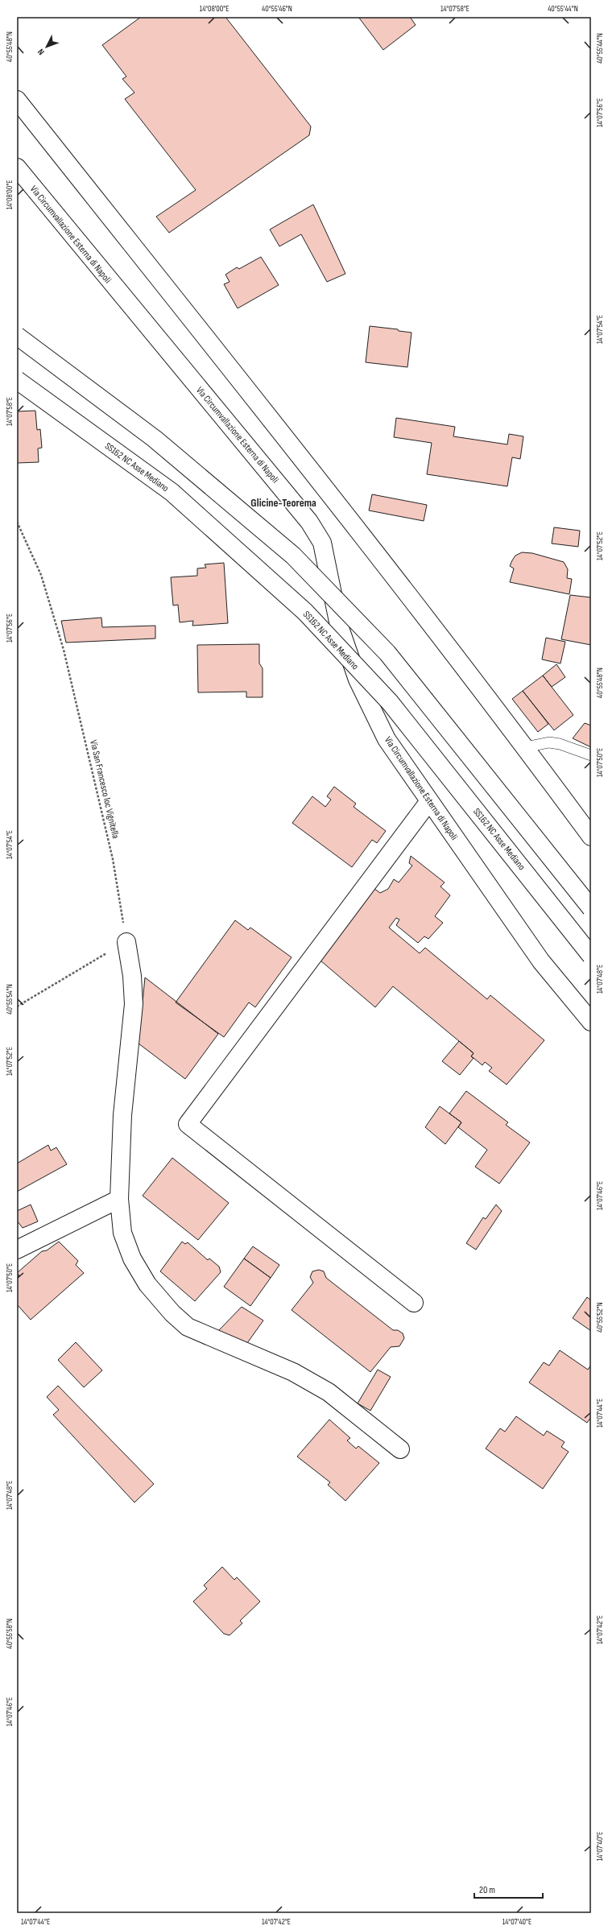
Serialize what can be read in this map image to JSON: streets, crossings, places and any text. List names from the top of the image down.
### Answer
{
  "streets": {
    "main road": ["Via Circumvallazione Esterna di Napoli", "SS162 NC Asse Mediano"],
    "path": ["Via San Francesco loc Vignitella"]
  },
  "districts": ["Glicine-Teorema"],
  "scale_bar": "20 m",
  "north": "bottom left",
  "coordinates": [
    "14°08'00\"E",
    "40°55'46\"N",
    "14°07'58\"E",
    "40°55'44\"N",
    "40°55'48\"N",
    "14°07'56\"E",
    "14°07'54\"E",
    "14°07'52\"E",
    "14°07'50\"E",
    "14°07'48\"E",
    "40°55'54\"N",
    "14°07'46\"E",
    "40°55'52\"N",
    "14°07'44\"E",
    "14°07'42\"E",
    "40°55'58\"N",
    "14°07'40\"E"
  ]
}
